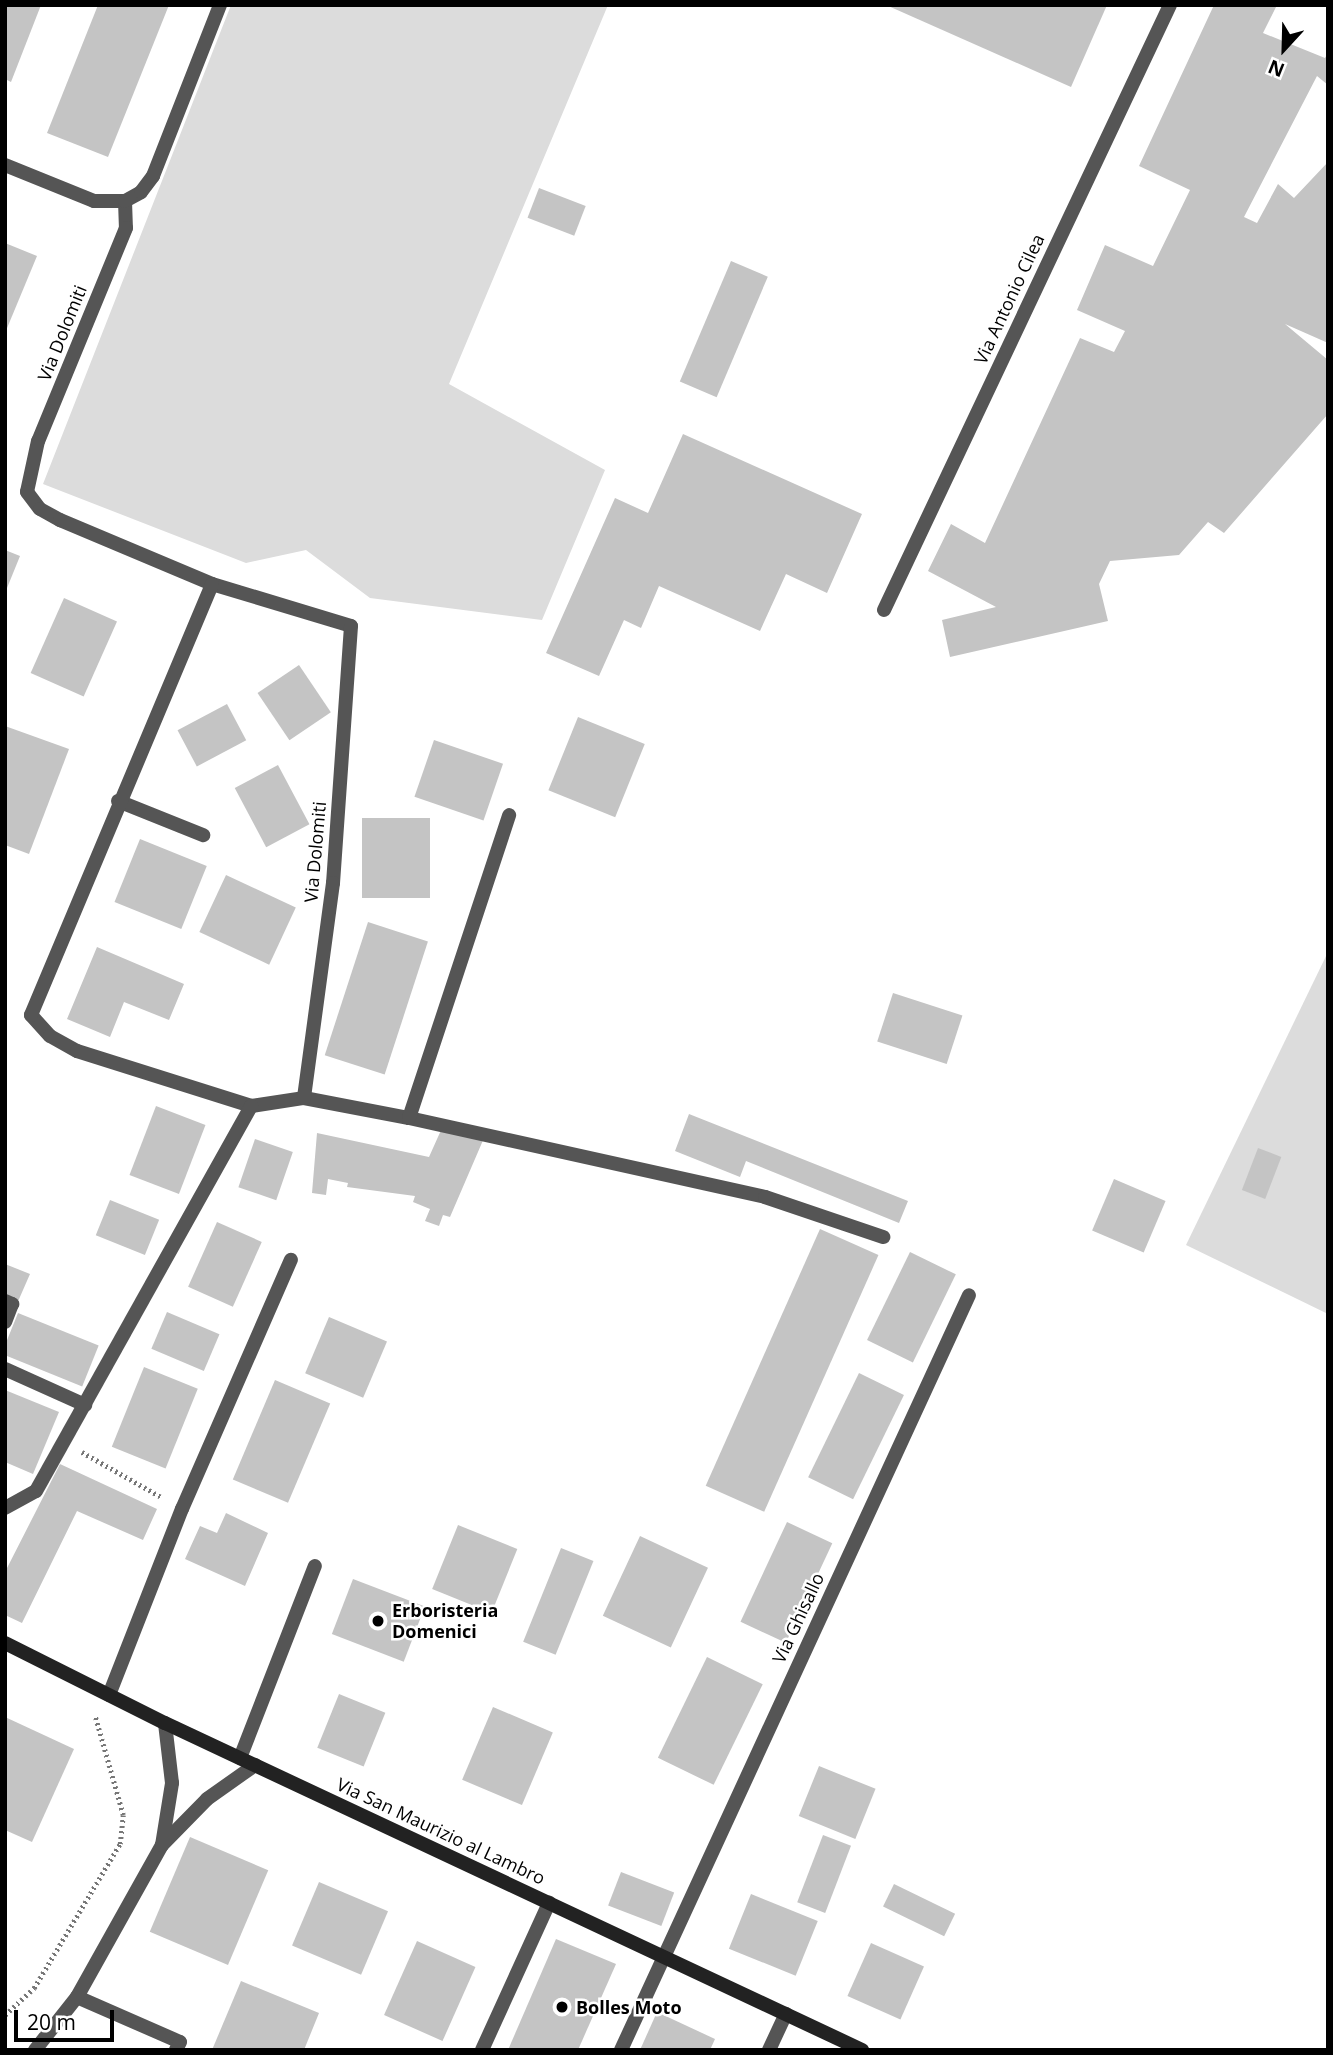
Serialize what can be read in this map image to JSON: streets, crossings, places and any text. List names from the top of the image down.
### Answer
{
  "streets": {
    "main road": ["Via San Maurizio al Lambro"],
    "street": ["Via Antonio Cilea", "Via Dolomiti", "Via Ghisallo"]
  },
  "crossings": [
    ["Via Ghisallo", "Via San Maurizio al Lambro"]
  ],
  "places": ["Erboristeria Domenici", "Bolles Moto"],
  "scale_bar": "20 m",
  "north": "bottom"
}
